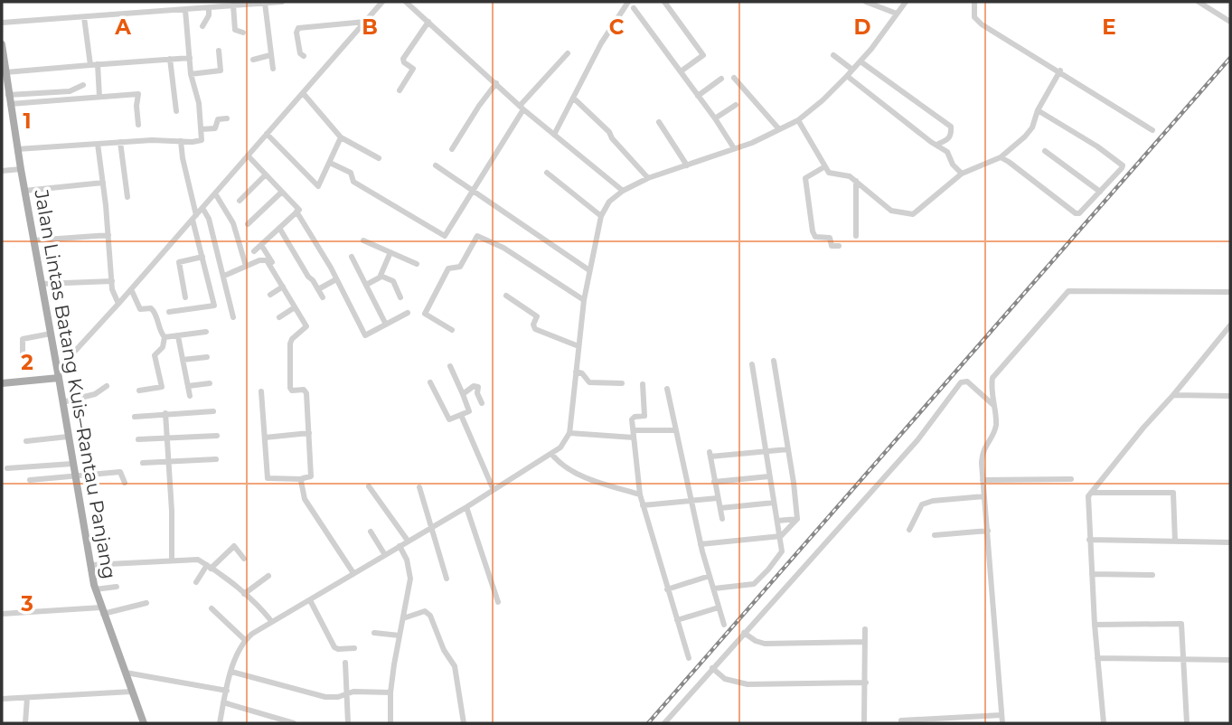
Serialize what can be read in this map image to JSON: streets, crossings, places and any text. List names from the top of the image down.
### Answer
{
  "streets": {
    "main road": ["Jalan Lintas Batang Kuis–Rantau Panjang"]
  },
  "grid": {
    "columns": [
      "A",
      "B",
      "C",
      "D",
      "E"
    ],
    "rows": ["1", "2", "3"]
  }
}
